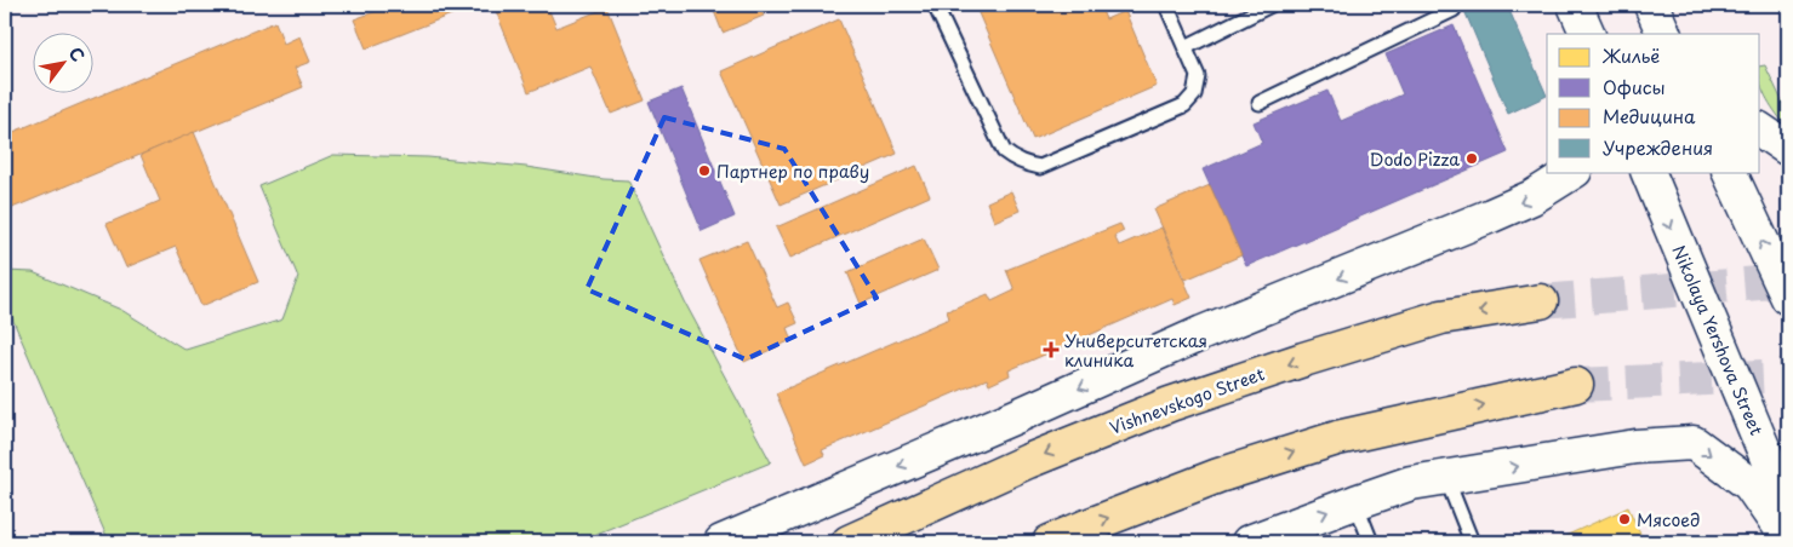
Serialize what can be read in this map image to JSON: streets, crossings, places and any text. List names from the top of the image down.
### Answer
{
  "streets": {
    "main road": ["Nikolaya Yershova Street", "Vishnevskogo Street"]
  },
  "places": {
    "other": ["Dodo Pizza", "Партнер по праву", "Мясоед"],
    "health": ["Университетская клиника"]
  },
  "legend": [
    "Жильё",
    "Офисы",
    "Медицина",
    "Учреждения"
  ],
  "north": "top right"
}
